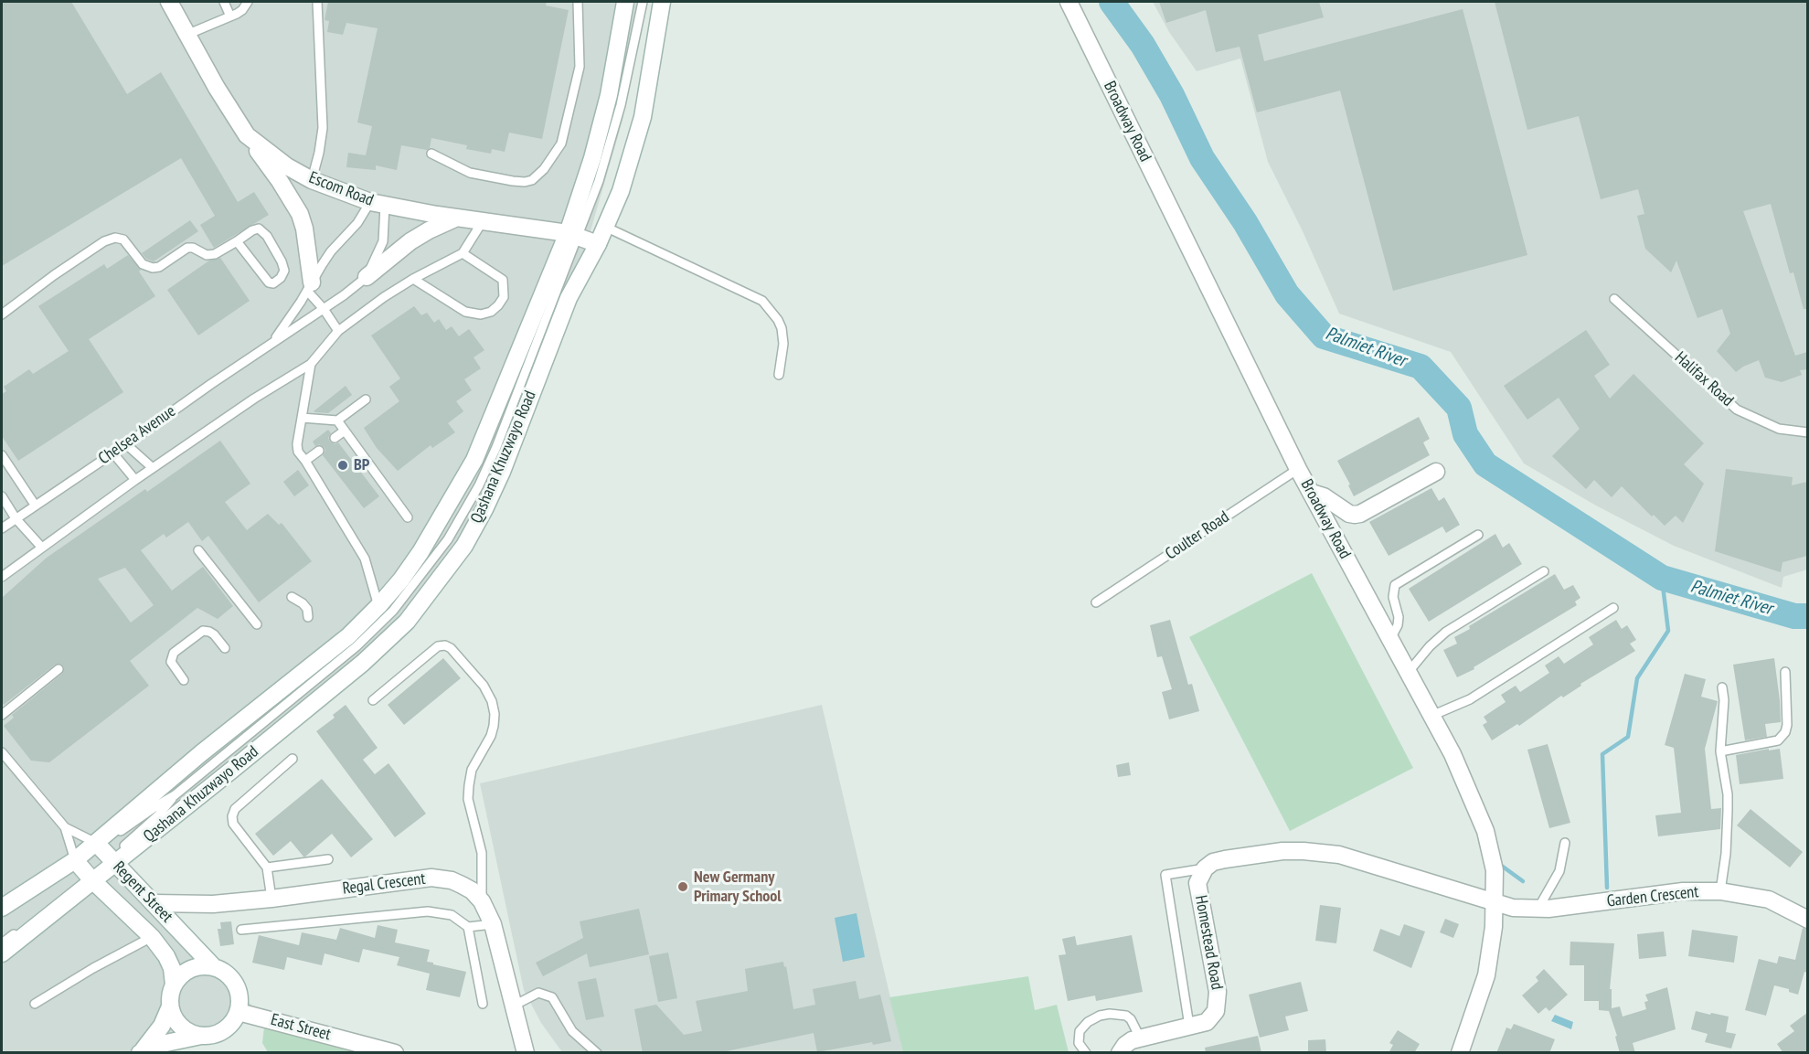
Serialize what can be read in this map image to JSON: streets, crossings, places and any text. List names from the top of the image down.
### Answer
{
  "streets": {
    "street": [
      "Broadway Road",
      "Escom Road",
      "Qashana Khuzwayo Road",
      "Regal Crescent",
      "Regent Street",
      "Garden Crescent",
      "Homestead Road",
      "East Street"
    ],
    "lane": ["Halifax Road", "Chelsea Avenue", "Coulter Road"]
  },
  "crossings": [
    ["Broadway Road", "Coulter Road"],
    ["Broadway Road", "Garden Crescent"],
    ["Escom Road", "Chelsea Avenue"],
    ["Escom Road", "Qashana Khuzwayo Road"],
    ["Qashana Khuzwayo Road", "Regent Street"],
    ["Regal Crescent", "Regent Street"],
    ["Regent Street", "East Street"]
  ],
  "water": ["Palmiet River"],
  "places": ["BP", "New Germany Primary School"]
}
